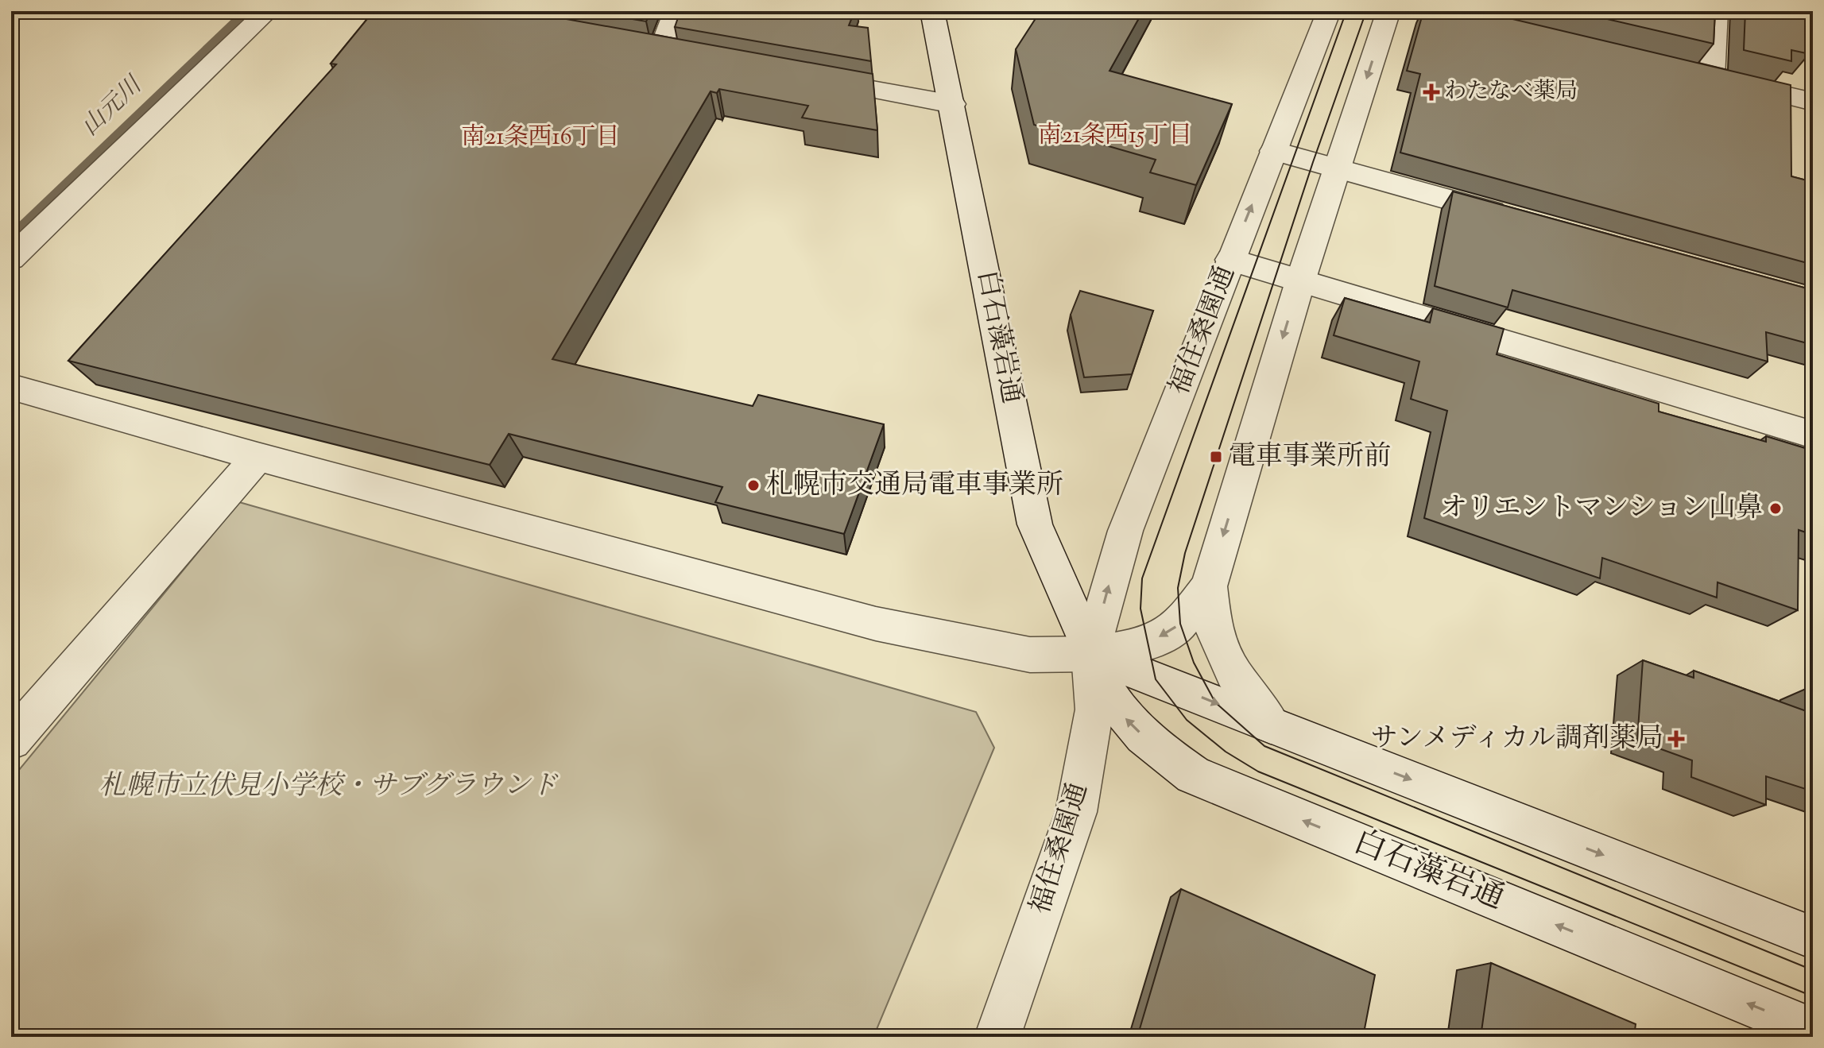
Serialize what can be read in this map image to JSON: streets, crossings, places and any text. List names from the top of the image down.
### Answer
{
  "streets": {
    "street": ["福住桑園通", "白石藻岩通"]
  },
  "crossings": [
    ["福住桑園通", "白石藻岩通"]
  ],
  "districts": ["南21条西15丁目", "南21条西16丁目"],
  "water": ["山元川"],
  "parks": ["札幌市立伏見小学校・サブグラウンド"],
  "places": {
    "health": ["わたなべ薬局", "サンメディカル調剤薬局"],
    "transit": ["電車事業所前"],
    "other": ["札幌市交通局電車事業所", "オリエントマンション山鼻"]
  }
}
